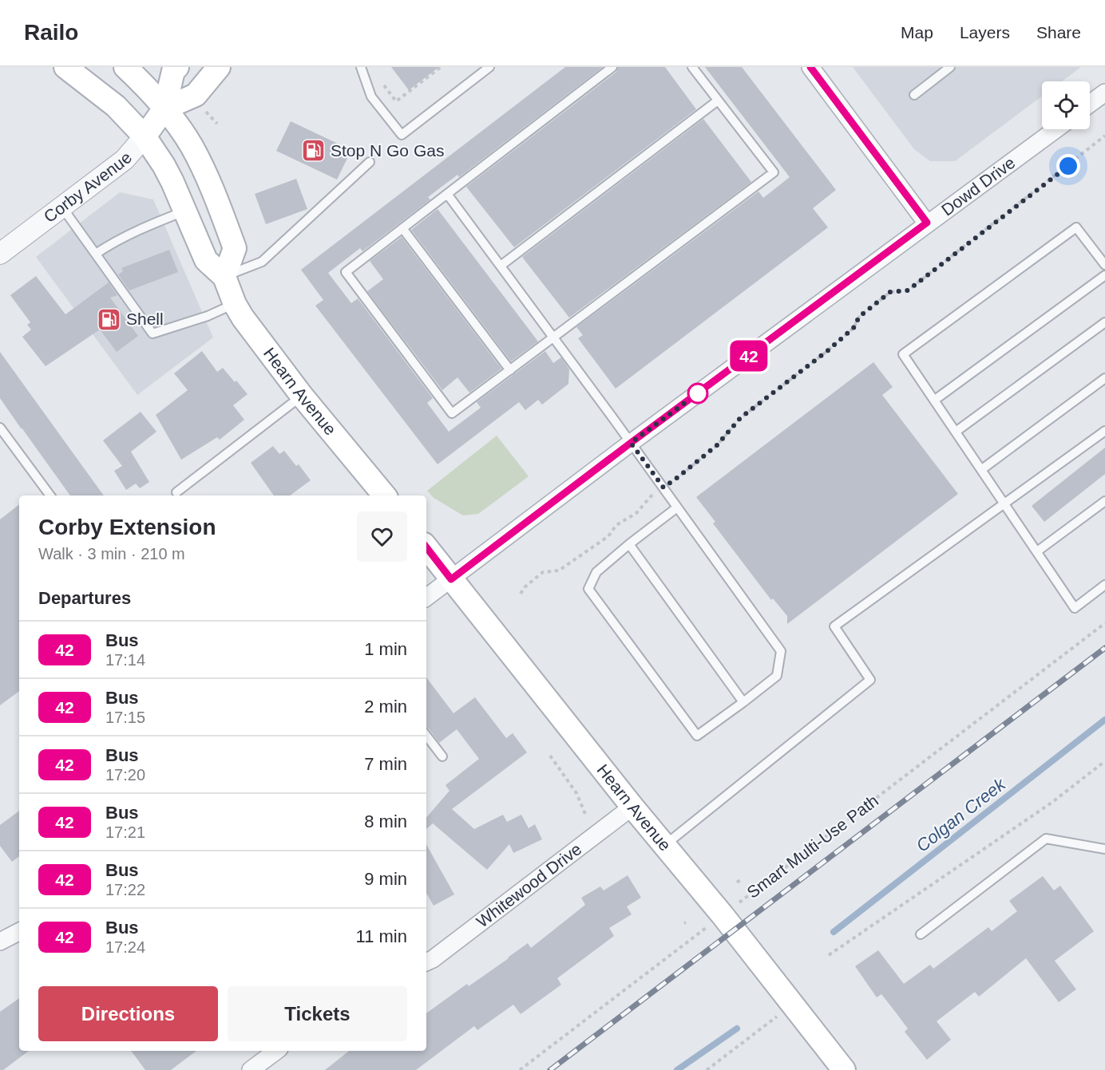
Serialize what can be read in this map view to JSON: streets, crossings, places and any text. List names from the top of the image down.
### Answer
{
  "streets": {
    "main road": ["Corby Avenue", "Hearn Avenue"],
    "street": ["Dowd Drive", "Whitewood Drive"],
    "path": ["Smart Multi-Use Path"]
  },
  "crossings": [
    ["Corby Avenue", "Hearn Avenue"],
    ["Dowd Drive", "Hearn Avenue"],
    ["Hearn Avenue", "Smart Multi-Use Path"],
    ["Hearn Avenue", "Whitewood Drive"]
  ],
  "water": ["Colgan Creek"],
  "places": {
    "fuel station": ["Stop N Go Gas", "Shell"]
  },
  "lines": ["bus line 42"],
  "page": {
    "header": "Railo",
    "nav": ["Map", "Layers", "Share"],
    "on_map": "42",
    "heading": [
      ["Corby Extension", "Walk · 3 min · 210 m"],
      "Departures"
    ],
    "list": [
      {
        "mark": "42",
        "name": "Bus",
        "note": "17:14",
        "value": "1 min"
      },
      {
        "mark": "42",
        "name": "Bus",
        "note": "17:15",
        "value": "2 min"
      },
      {
        "mark": "42",
        "name": "Bus",
        "note": "17:20",
        "value": "7 min"
      },
      {
        "mark": "42",
        "name": "Bus",
        "note": "17:21",
        "value": "8 min"
      },
      {
        "mark": "42",
        "name": "Bus",
        "note": "17:22",
        "value": "9 min"
      },
      {
        "mark": "42",
        "name": "Bus",
        "note": "17:24",
        "value": "11 min"
      }
    ],
    "buttons": ["Directions", "Tickets"]
  }
}
